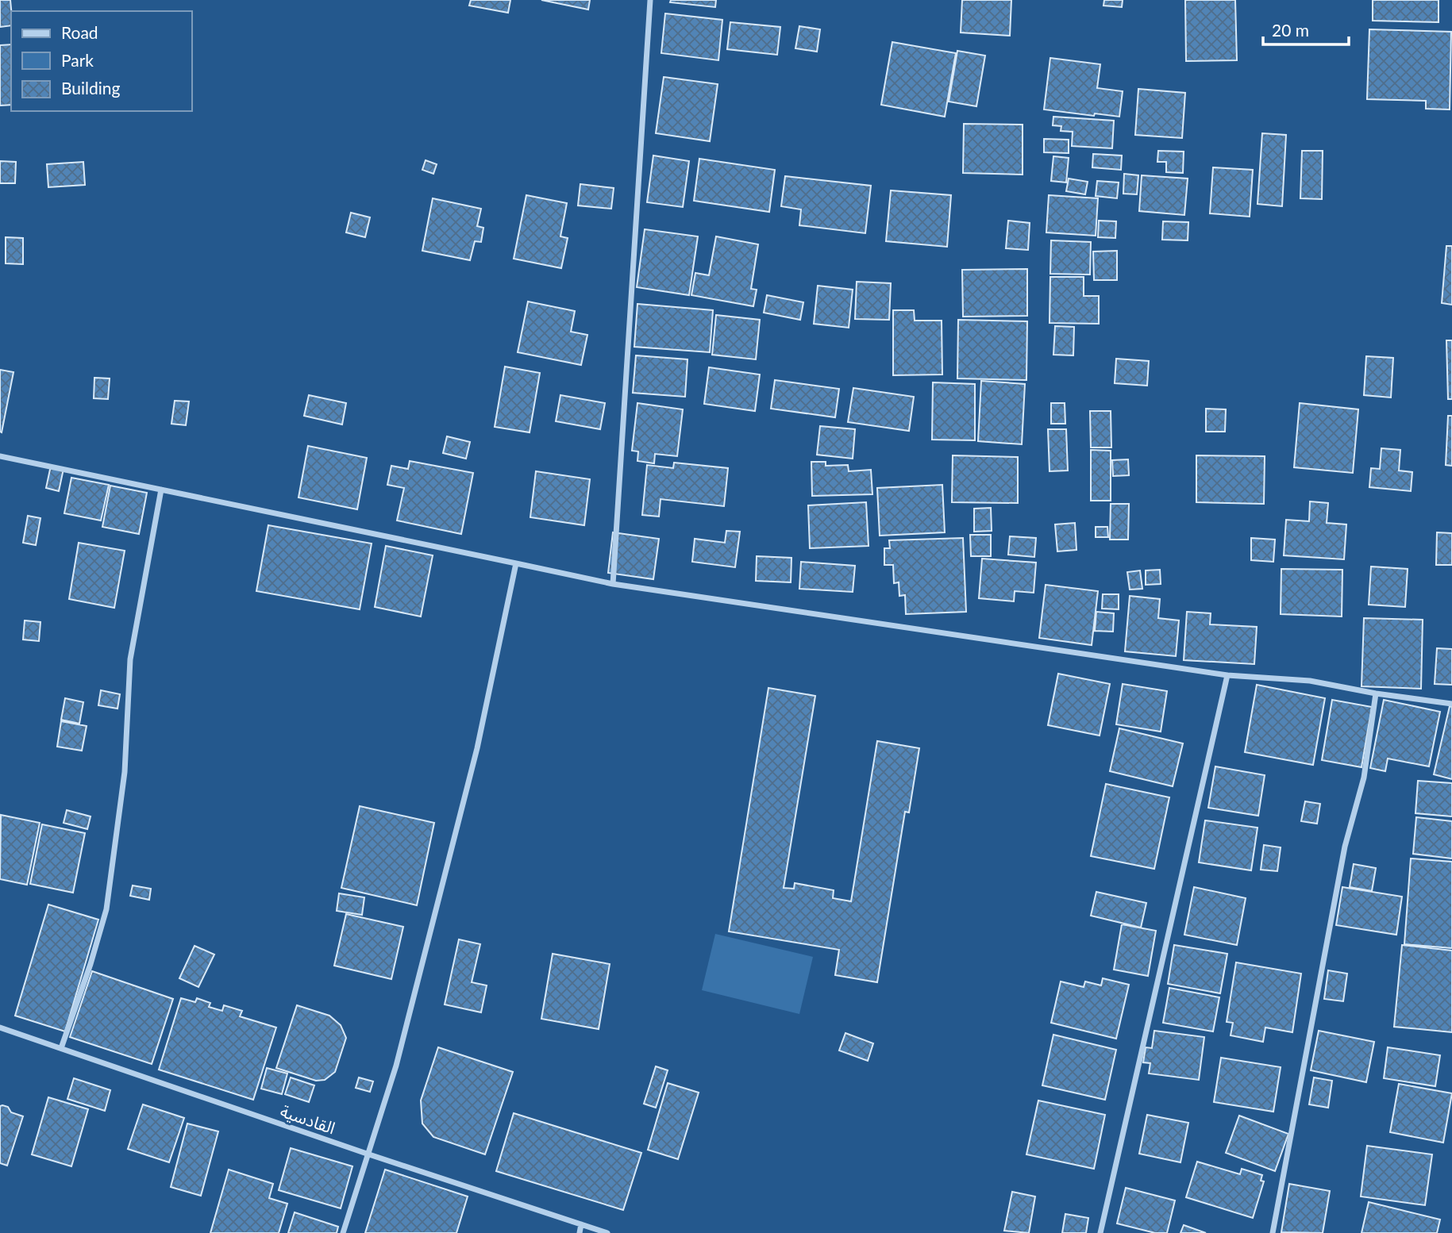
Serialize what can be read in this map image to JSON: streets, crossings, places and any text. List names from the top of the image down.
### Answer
{
  "streets": {
    "street": ["القادسية"]
  },
  "legend": ["Road", "Park", "Building"],
  "scale_bar": "20 m"
}
